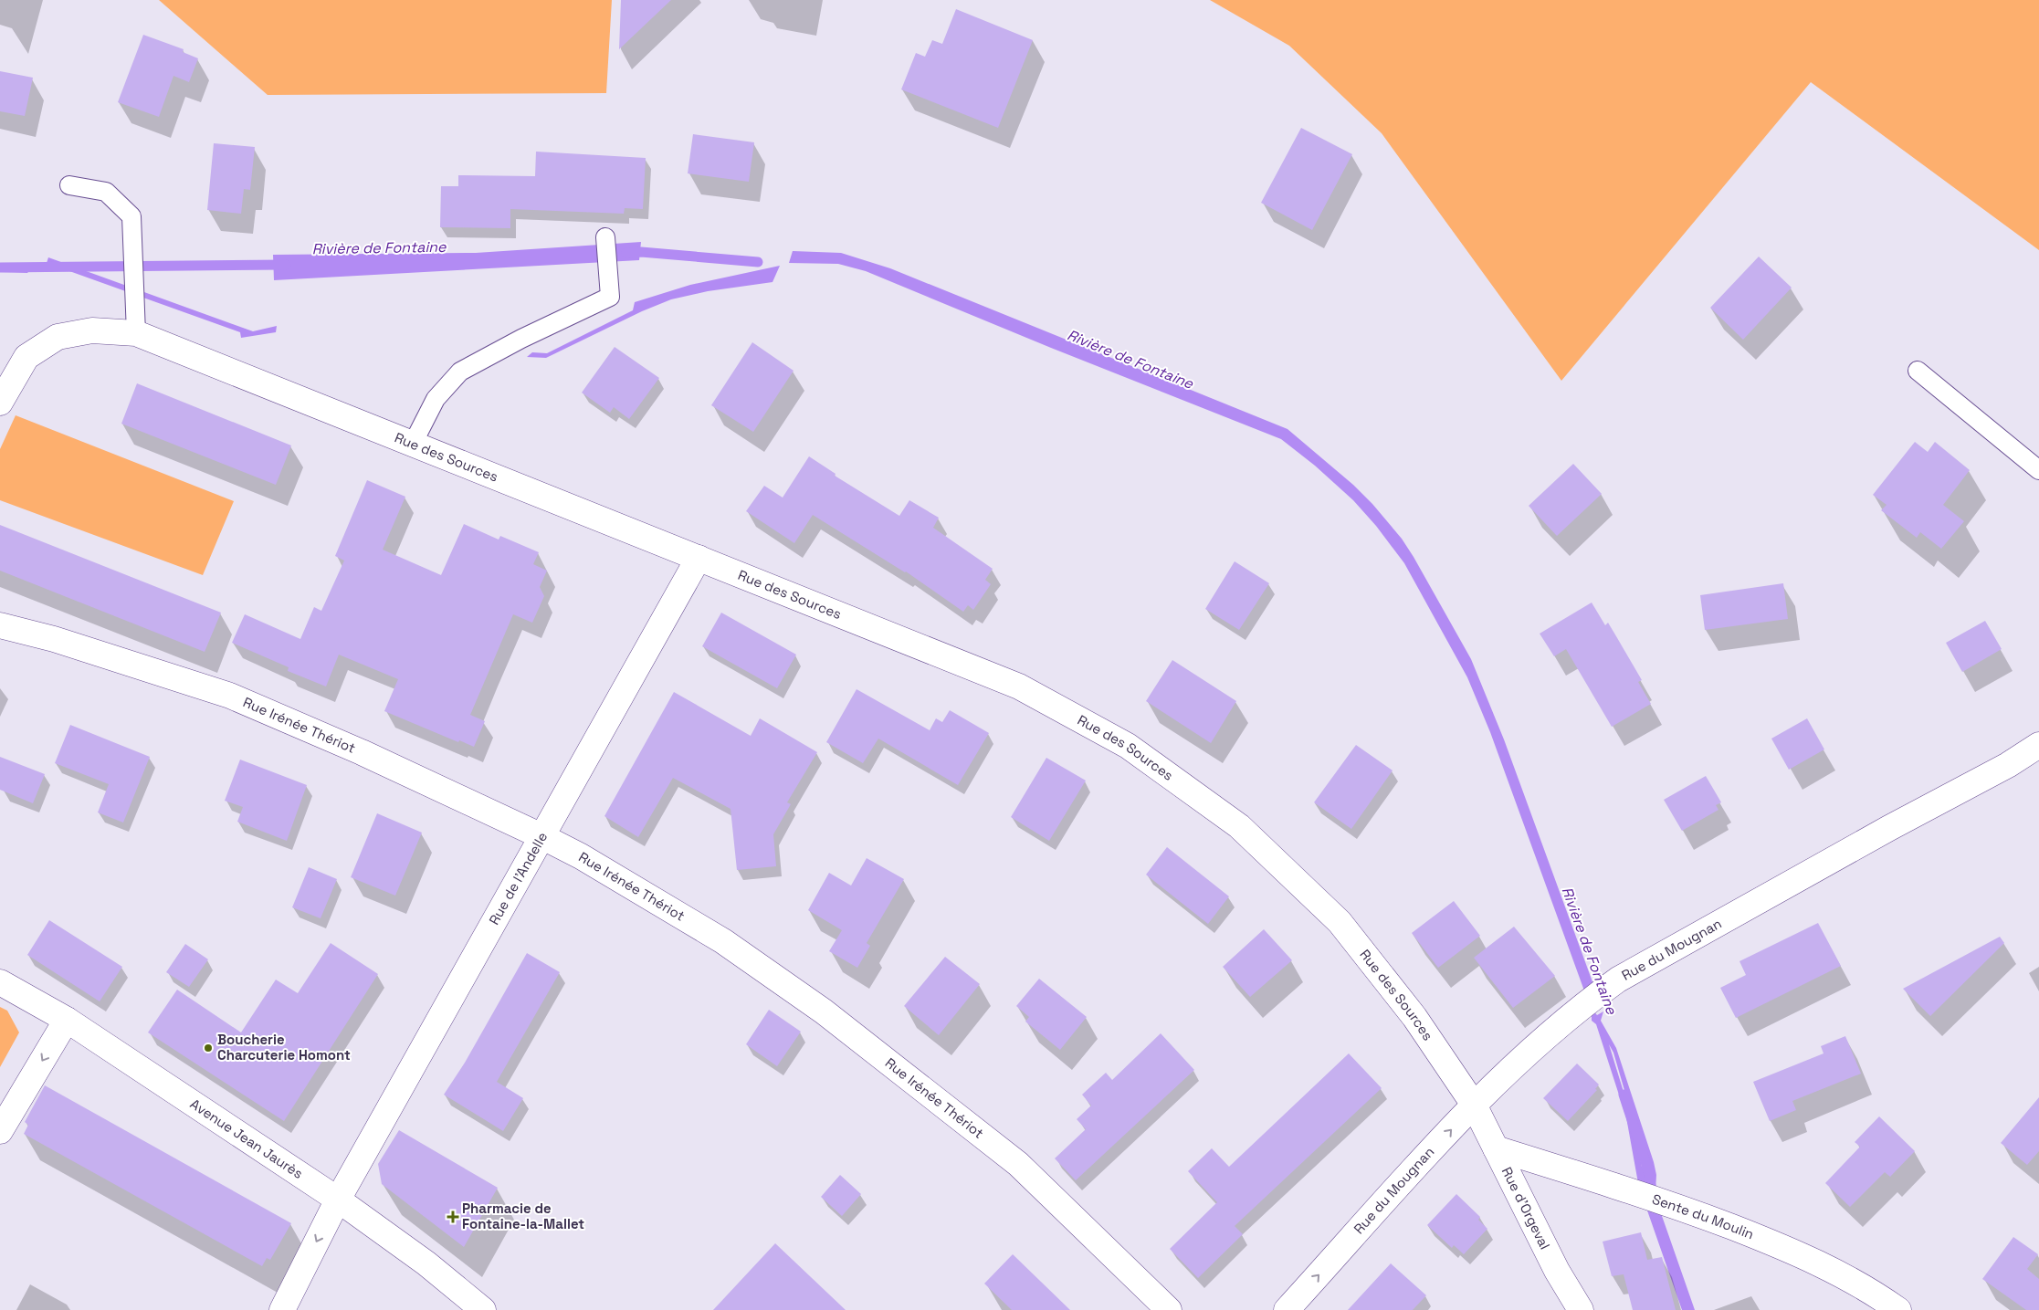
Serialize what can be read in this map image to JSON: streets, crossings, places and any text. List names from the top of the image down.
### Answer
{
  "streets": {
    "street": [
      "Rue des Sources",
      "Rue Irénée Thériot",
      "Rue de l'Andelle",
      "Rue du Mougnan",
      "Avenue Jean Jaurès",
      "Rue d'Orgeval",
      "Sente du Moulin"
    ]
  },
  "crossings": [
    ["Rue des Sources", "Rue de l'Andelle"],
    ["Rue des Sources", "Rue du Mougnan"],
    ["Rue des Sources", "Rue d'Orgeval"],
    ["Rue Irénée Thériot", "Rue de l'Andelle"],
    ["Rue de l'Andelle", "Avenue Jean Jaurès"],
    ["Rue du Mougnan", "Rue d'Orgeval"],
    ["Rue d'Orgeval", "Sente du Moulin"]
  ],
  "water": ["Rivière de Fontaine"],
  "places": {
    "other": ["Boucherie Charcuterie Homont"],
    "health": ["Pharmacie de Fontaine-la-Mallet"]
  }
}
